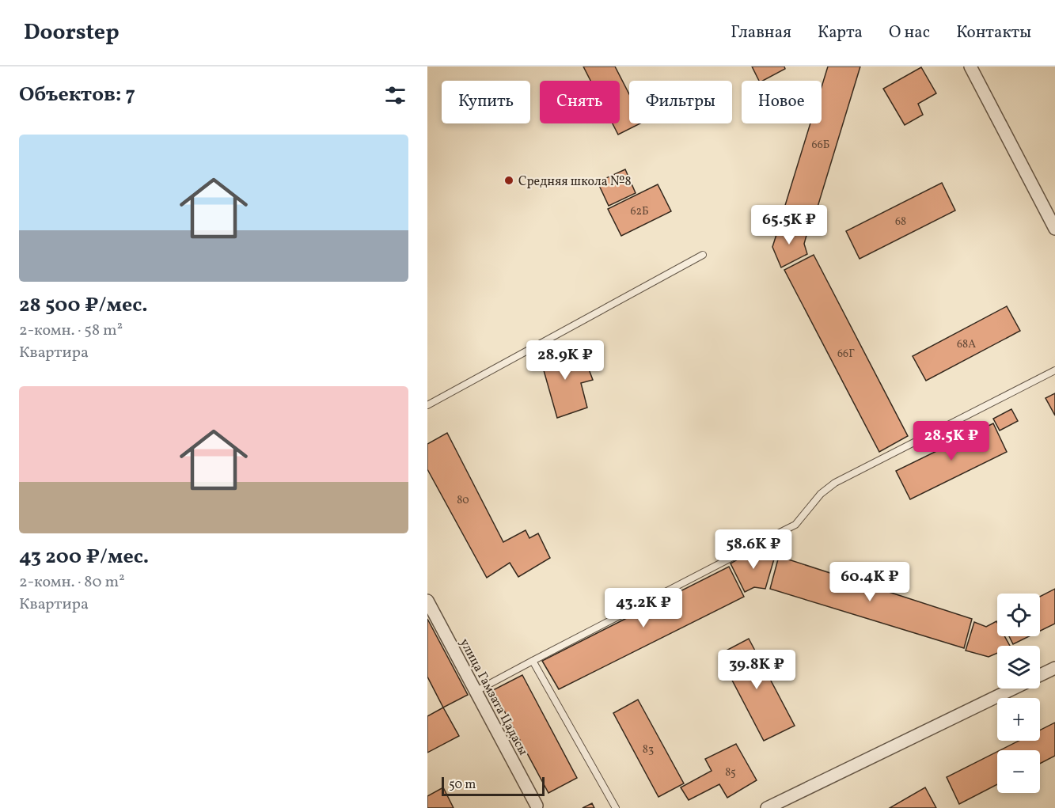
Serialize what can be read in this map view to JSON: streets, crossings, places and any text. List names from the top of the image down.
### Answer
{
  "streets": {
    "street": ["улица Гамзата Цадасы"]
  },
  "places": ["Средняя школа №8"],
  "house_numbers": [
    "66Б",
    "62Б",
    "68",
    "68А",
    "66Г",
    "80",
    "83",
    "85"
  ],
  "scale_bar": "50 m",
  "page": {
    "header": "Doorstep",
    "nav": [
      "Главная",
      "Карта",
      "О нас",
      "Контакты"
    ],
    "heading": "Объектов: 7",
    "chip": [
      "Купить",
      "Снять",
      "Фильтры",
      "Новое"
    ],
    "list": [
      {
        "name": "28 500 ₽/мес.",
        "note": "2-комн. · 58 m² · Квартира"
      },
      {
        "name": "43 200 ₽/мес.",
        "note": "2-комн. · 80 m² · Квартира"
      }
    ],
    "price": [
      "65.5K ₽",
      "28.9K ₽",
      "28.5K ₽",
      "58.6K ₽",
      "60.4K ₽",
      "43.2K ₽",
      "39.8K ₽"
    ],
    "map_buttons": ["+", "−"],
    "scale": "50 m"
  }
}
